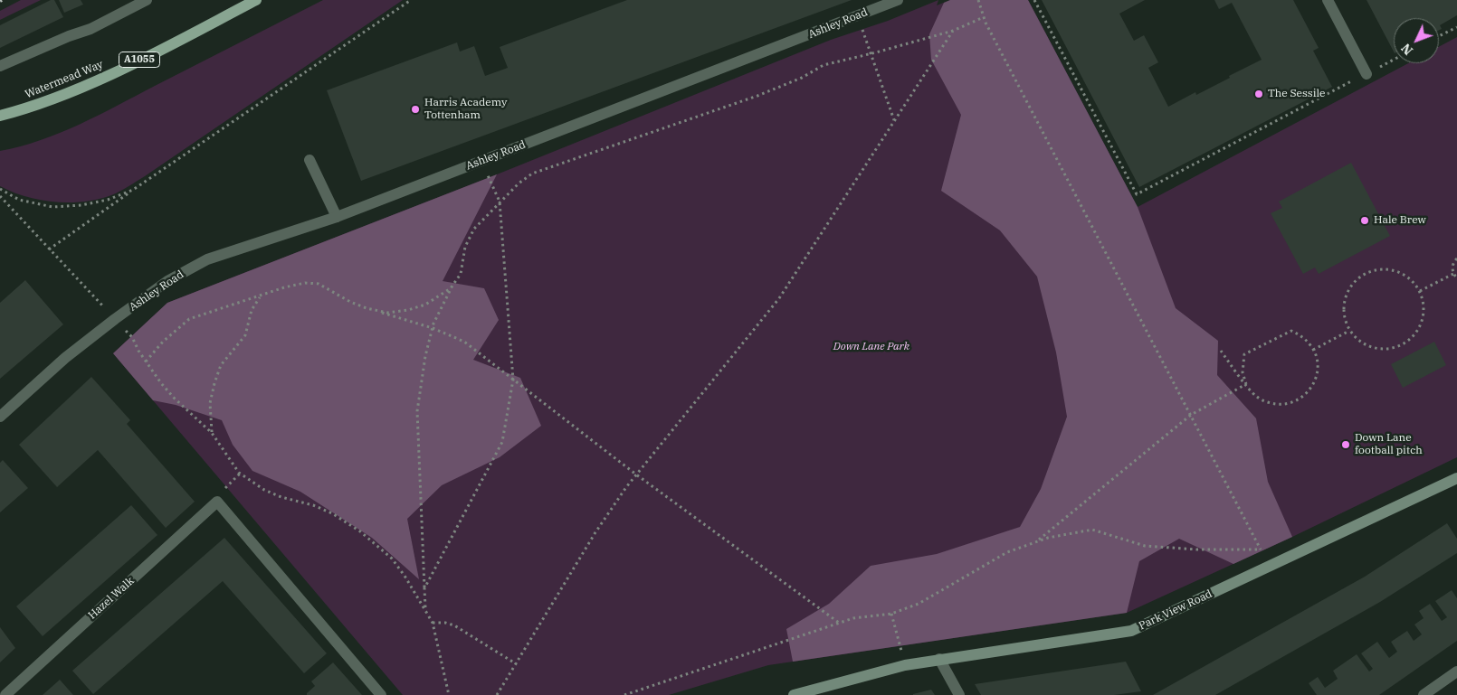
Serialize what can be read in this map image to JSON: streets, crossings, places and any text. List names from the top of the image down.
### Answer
{
  "streets": {
    "main road": ["A1055", "Watermead Way"],
    "street": ["Ashley Road", "Hazel Walk", "Park View Road"]
  },
  "parks": ["Down Lane Park"],
  "places": [
    "The Sessile",
    "Harris Academy Tottenham",
    "Hale Brew",
    "Down Lane football pitch"
  ],
  "north": "bottom left"
}
